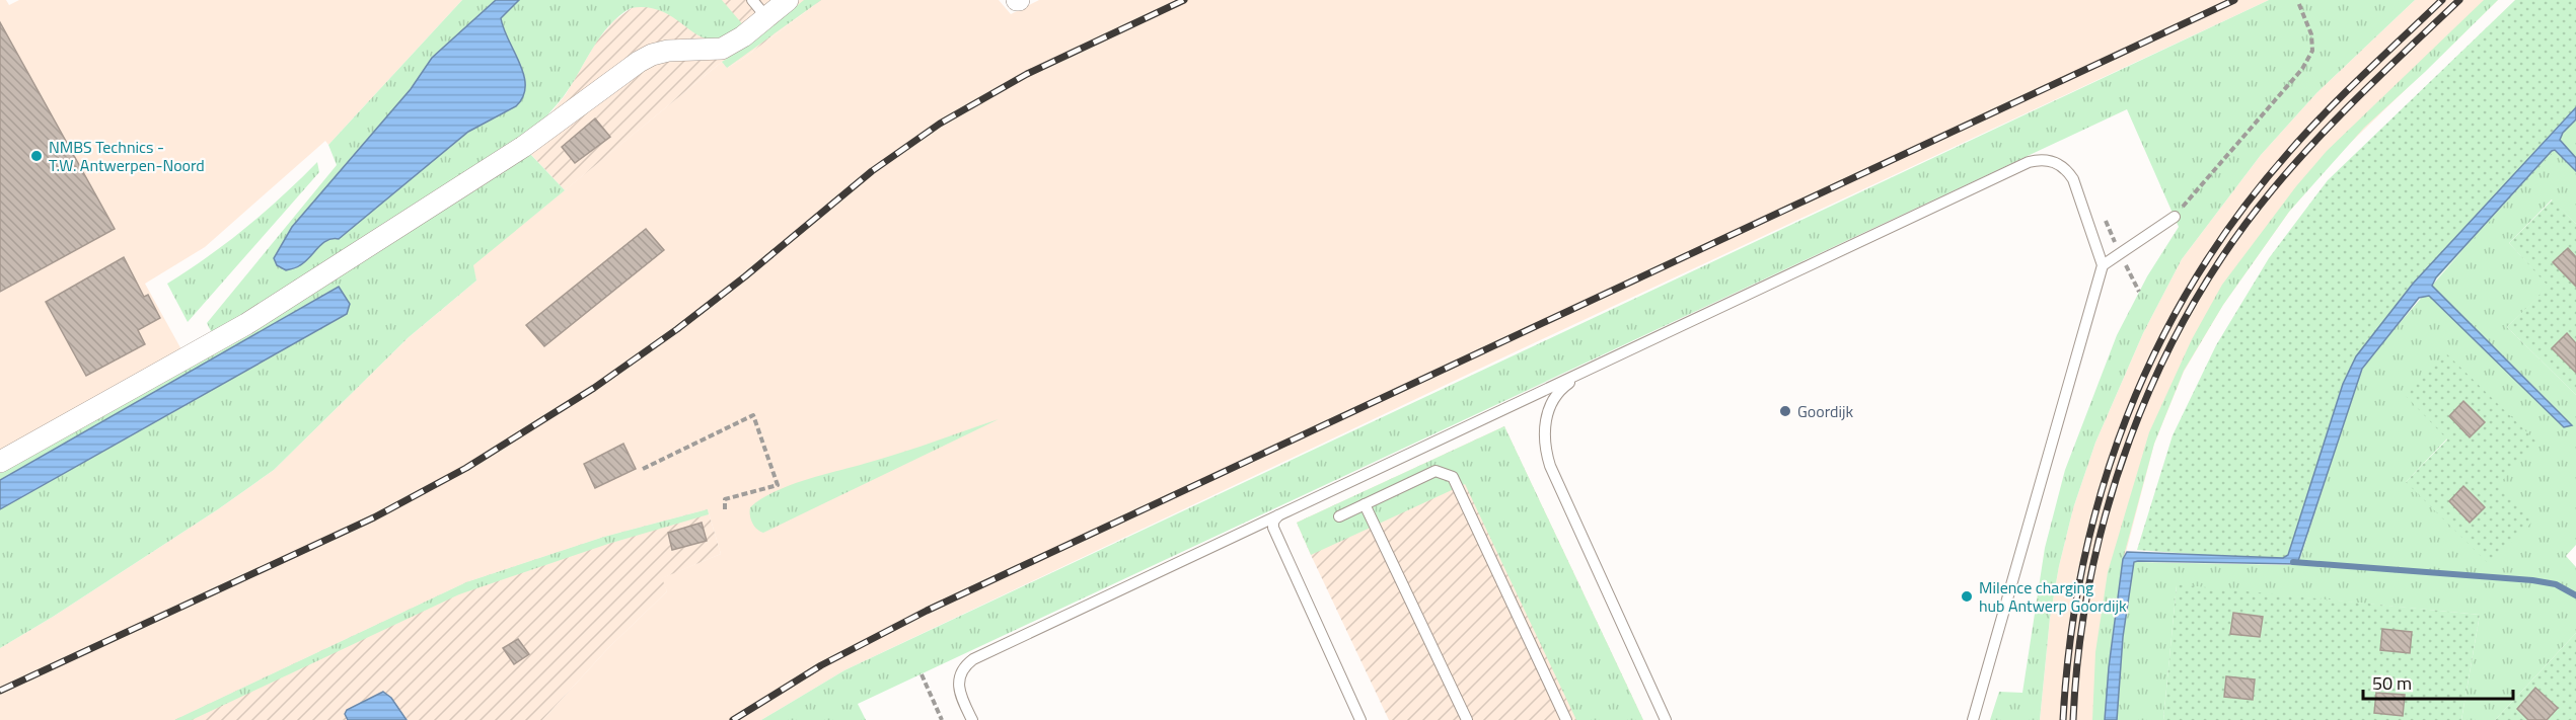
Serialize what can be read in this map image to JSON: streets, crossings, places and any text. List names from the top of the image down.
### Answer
{
  "places": ["NMBS Technics - T.W. Antwerpen-Noord", "Goordijk", "Milence charging hub Antwerp Goordijk"],
  "scale_bar": "50 m"
}
